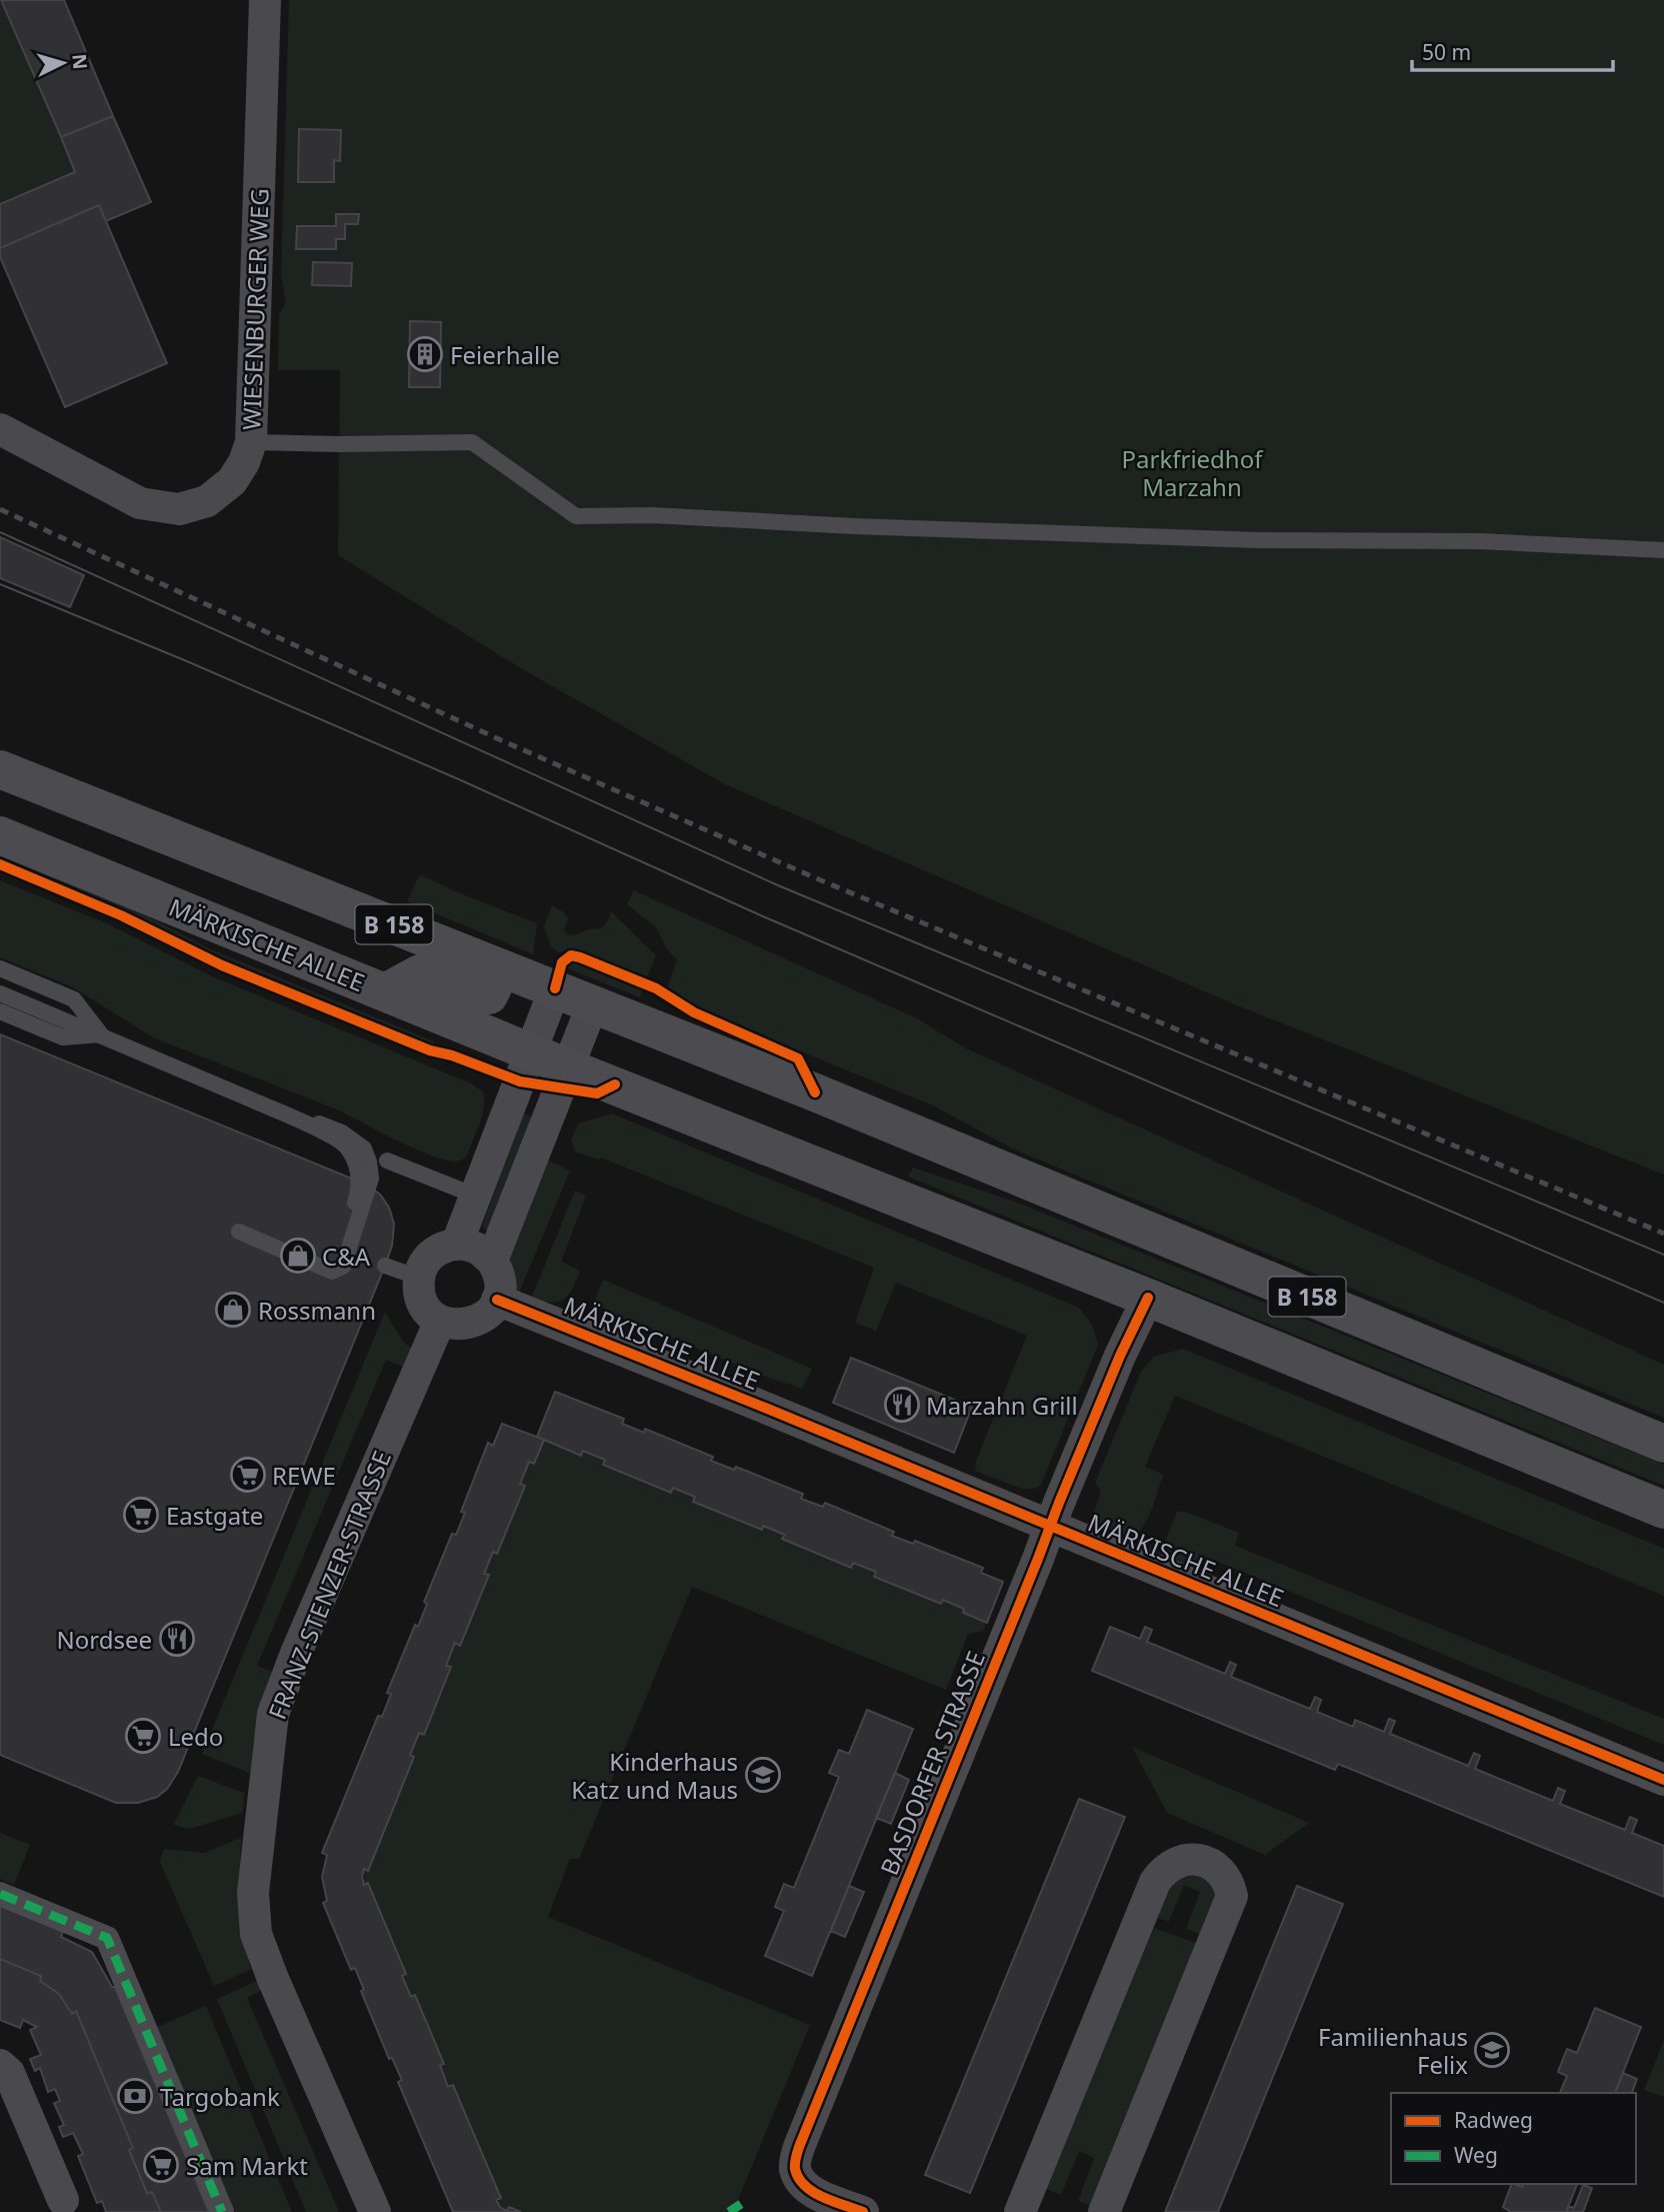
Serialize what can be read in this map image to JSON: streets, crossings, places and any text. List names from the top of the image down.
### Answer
{
  "streets": {
    "main road": ["B 158", "MÄRKISCHE ALLEE"],
    "street": ["WIESENBURGER WEG", "FRANZ-STENZER-STRASSE", "BASDORFER STRASSE"]
  },
  "crossings": [
    ["MÄRKISCHE ALLEE", "FRANZ-STENZER-STRASSE"],
    ["MÄRKISCHE ALLEE", "BASDORFER STRASSE"]
  ],
  "parks": ["Parkfriedhof Marzahn"],
  "places": {
    "building": ["Feierhalle"],
    "shop": ["C&A", "Rossmann"],
    "restaurant": ["Marzahn Grill", "Nordsee"],
    "supermarket": [
      "REWE",
      "Eastgate",
      "Ledo",
      "Sam Markt"
    ],
    "school or university": ["Kinderhaus Katz und Maus", "Familienhaus Felix"],
    "bank": ["Targobank"]
  },
  "legend": ["Radweg", "Weg"],
  "scale_bar": "50 m",
  "north": "right"
}
